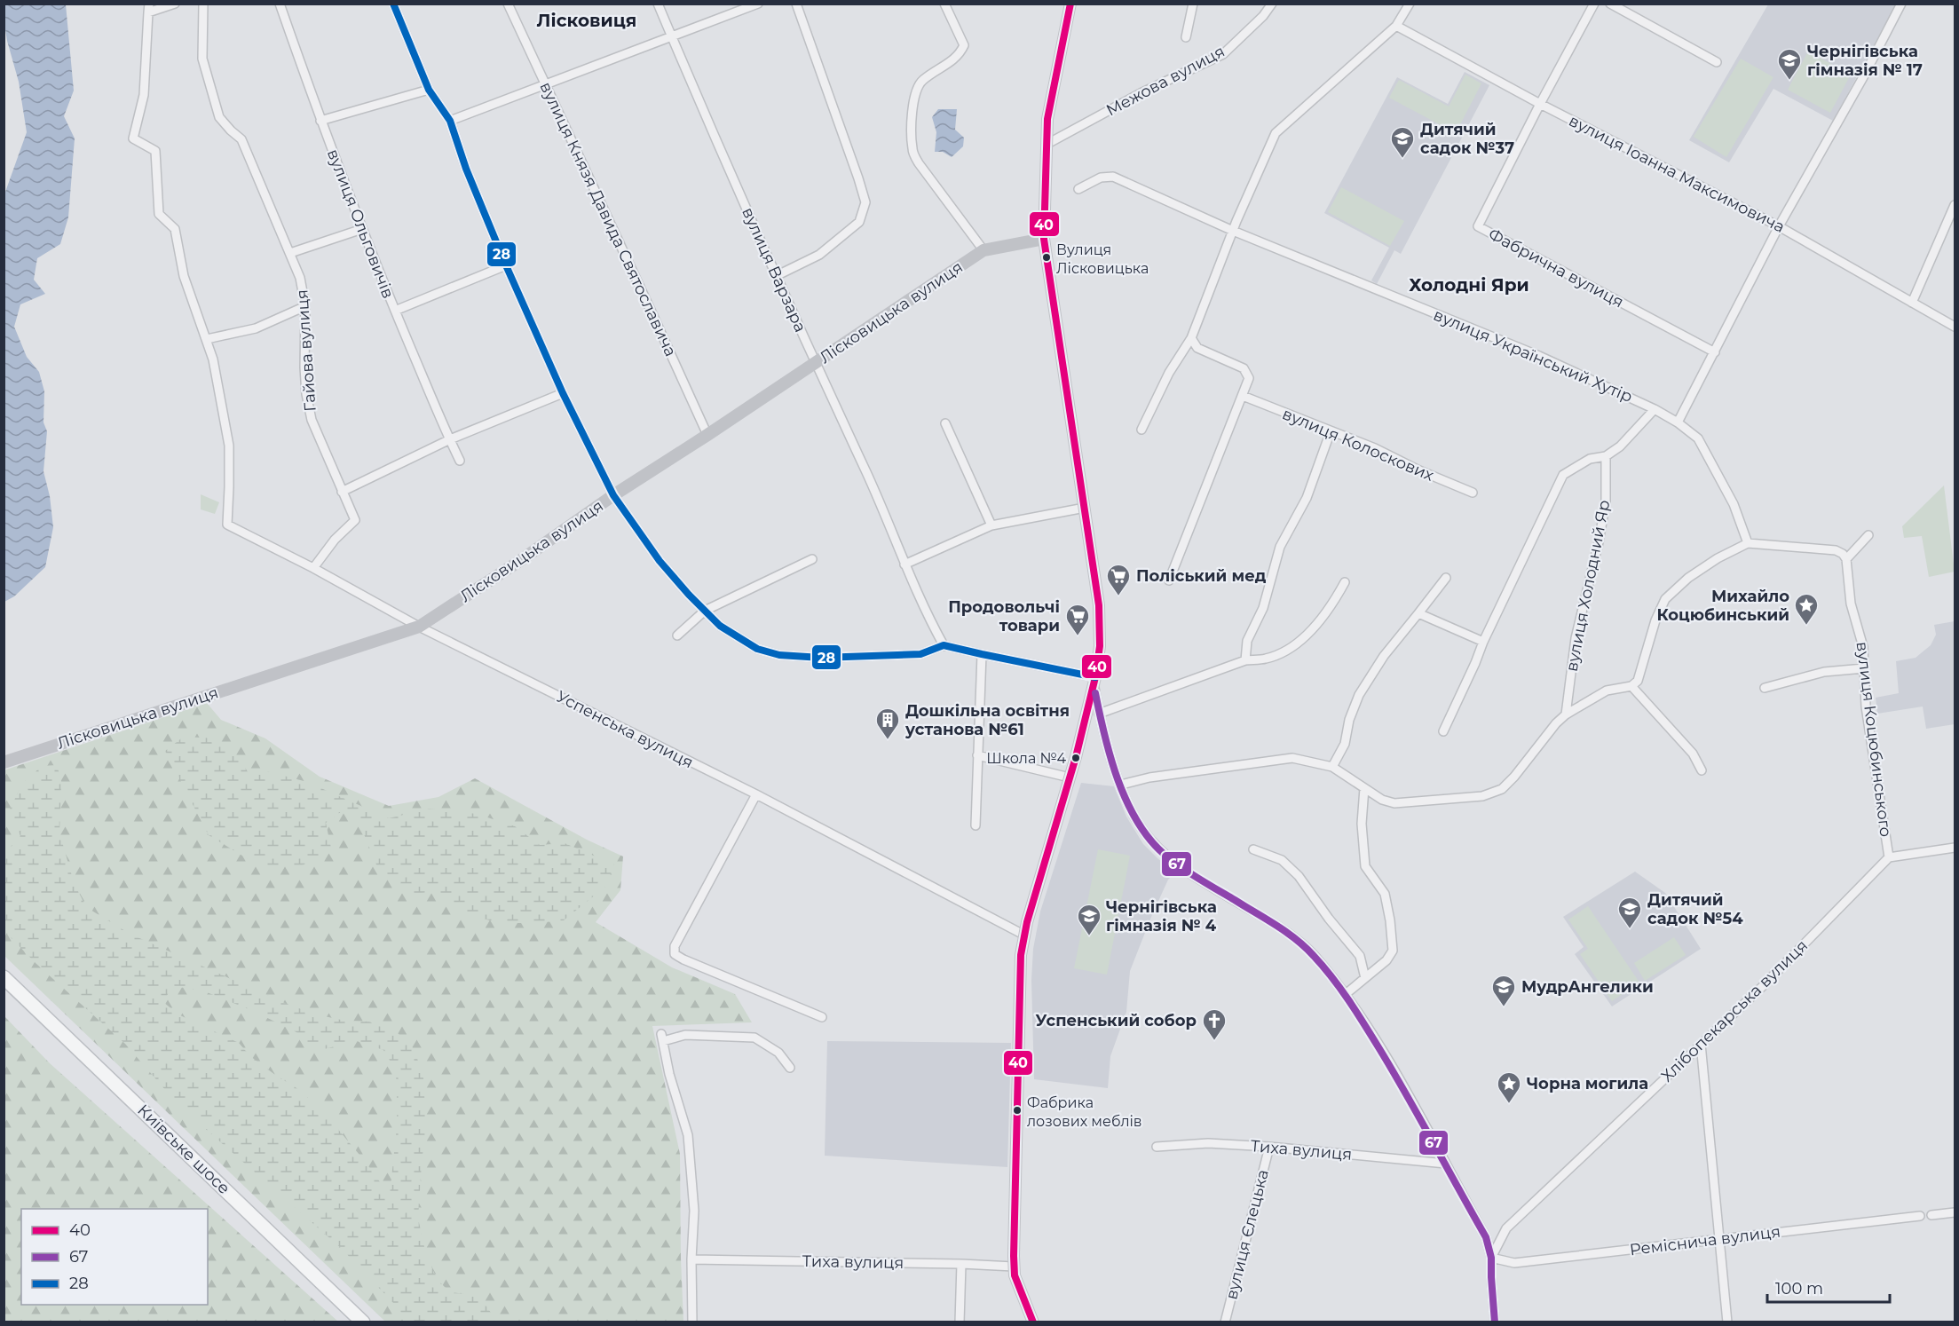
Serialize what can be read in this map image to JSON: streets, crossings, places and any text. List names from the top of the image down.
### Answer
{
  "streets": {
    "main road": ["Лісковицька вулиця", "Київське шосе"],
    "street": [
      "Межова вулиця",
      "вулиця Іоанна Максимовича",
      "вулиця Князя Давида Святославича",
      "вулиця Ольговичів",
      "Фабрична вулиця",
      "вулиця Варзара",
      "Гайова вулиця",
      "вулиця Український Хутір",
      "вулиця Колоскових",
      "вулиця Холодний Яр",
      "Успенська вулиця",
      "вулиця Коцюбинського",
      "Хлібопекарська вулиця",
      "Тиха вулиця",
      "вулиця Єлецька",
      "Реміснича вулиця"
    ]
  },
  "crossings": [
    ["вулиця Іоанна Максимовича", "Фабрична вулиця"],
    ["вулиця Князя Давида Святославича", "Лісковицька вулиця"],
    ["вулиця Варзара", "Лісковицька вулиця"],
    ["Лісковицька вулиця", "Успенська вулиця"],
    ["Гайова вулиця", "Успенська вулиця"],
    ["вулиця Коцюбинського", "Хлібопекарська вулиця"],
    ["Хлібопекарська вулиця", "Реміснича вулиця"],
    ["Тиха вулиця", "вулиця Єлецька"]
  ],
  "districts": ["Лісковиця", "Холодні Яри"],
  "places": {
    "school or university": [
      "Чернігівська гімназія № 17",
      "Дитячий садок №37",
      "Дитячий садок №54",
      "Чернігівська гімназія № 4",
      "МудрАнгелики"
    ],
    "other": ["Вулиця Лісковицька", "Школа №4", "Фабрика лозових меблів"],
    "supermarket": ["Поліський мед", "Продовольчі товари"],
    "place": ["Михайло Коцюбинський", "Чорна могила"],
    "building": ["Дошкільна освітня установа №61"],
    "church": ["Успенський собор"]
  },
  "lines": ["transit line 40", "transit line 28", "transit line 67"],
  "legend": ["40", "67", "28"],
  "scale_bar": "100 m"
}
